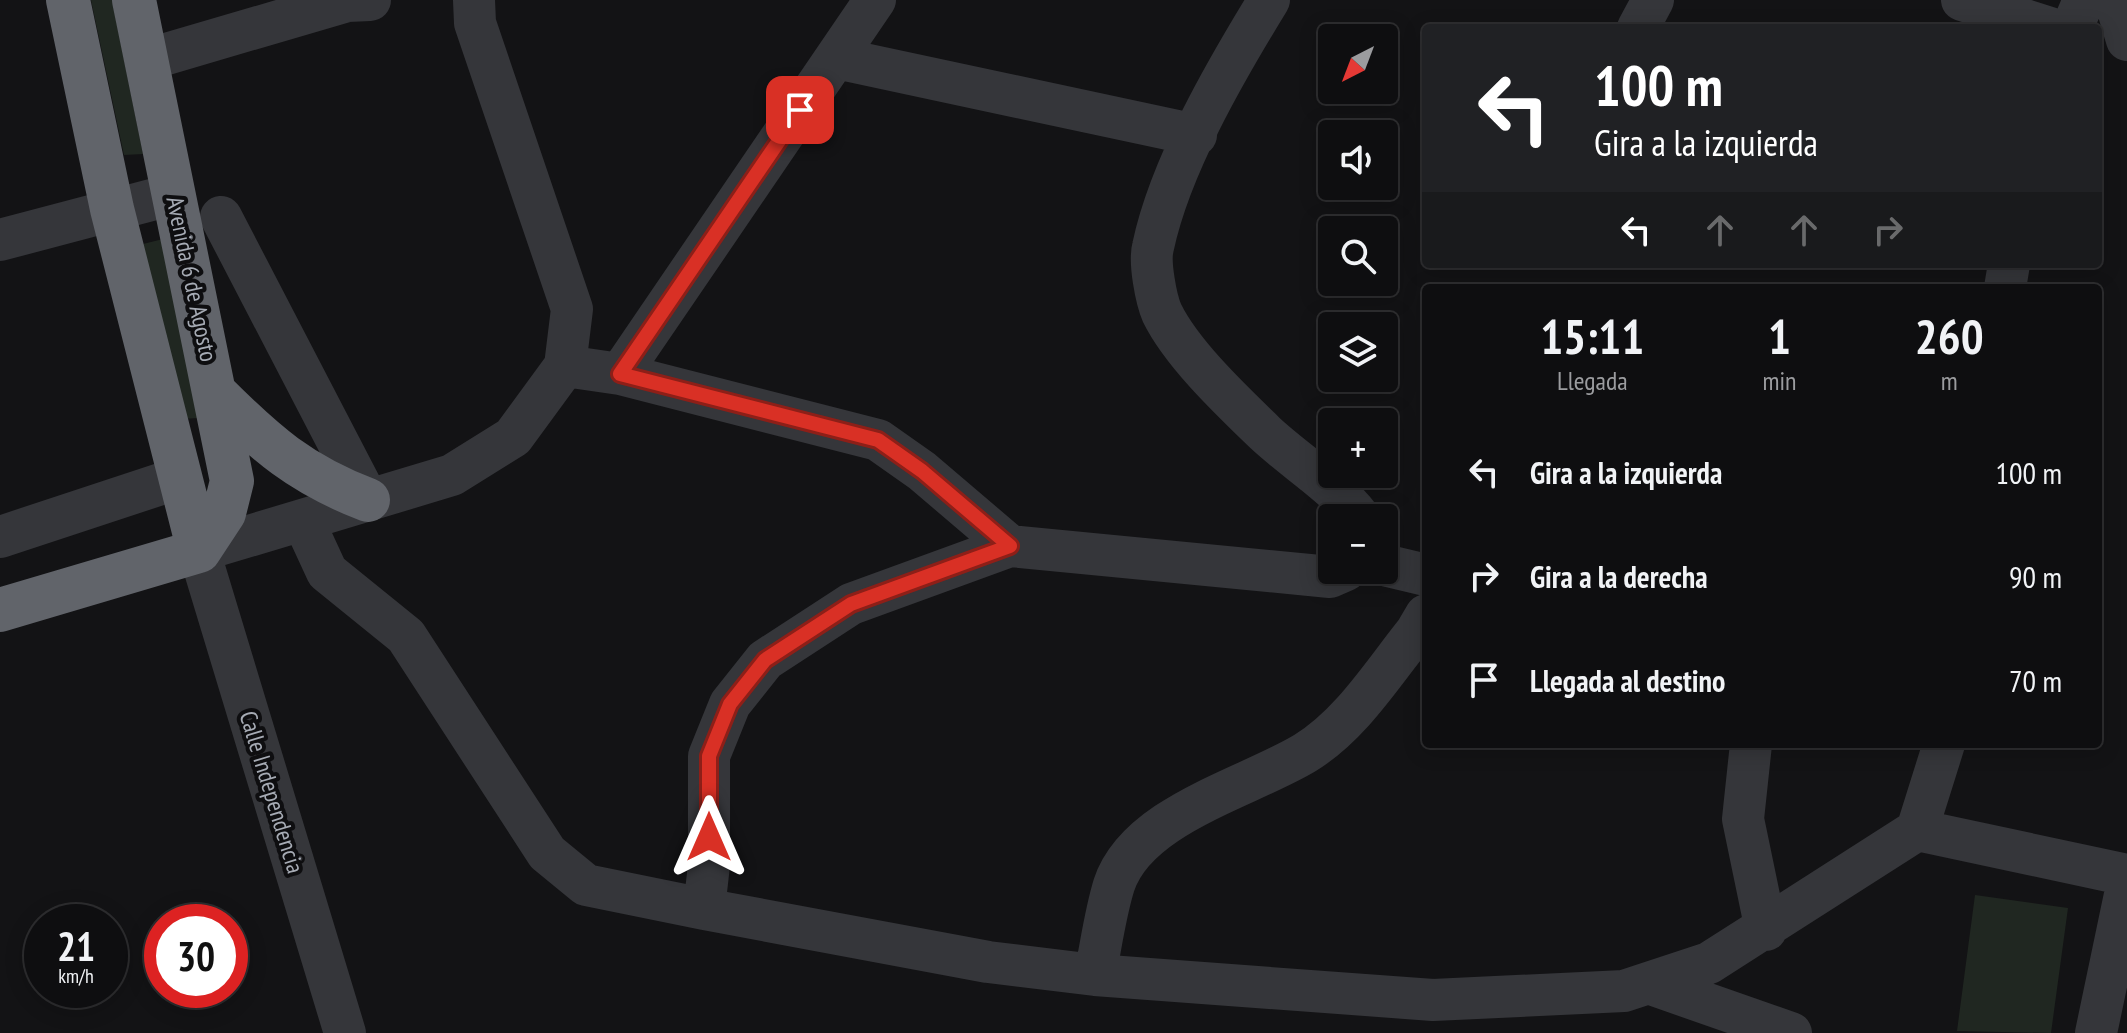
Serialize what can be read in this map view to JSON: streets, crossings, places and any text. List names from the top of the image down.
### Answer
{
  "streets": {
    "highway": ["Avenida 6 de Agosto"],
    "street": ["Calle Independencia"]
  },
  "crossings": [
    ["Avenida 6 de Agosto", "Calle Independencia"]
  ],
  "north": "bottom left",
  "page": {
    "map_buttons": ["+", "−"],
    "turn": ["100 m", "Gira a la izquierda"],
    "eta": [
      "15:11",
      "Llegada",
      "1",
      "min",
      "260",
      "m"
    ],
    "list": [
      {
        "name": "Gira a la izquierda",
        "value": "100 m"
      },
      {
        "name": "Gira a la derecha",
        "value": "90 m"
      },
      {
        "name": "Llegada al destino",
        "value": "70 m"
      }
    ],
    "speed": "21 km/h",
    "limit": "30"
  }
}
